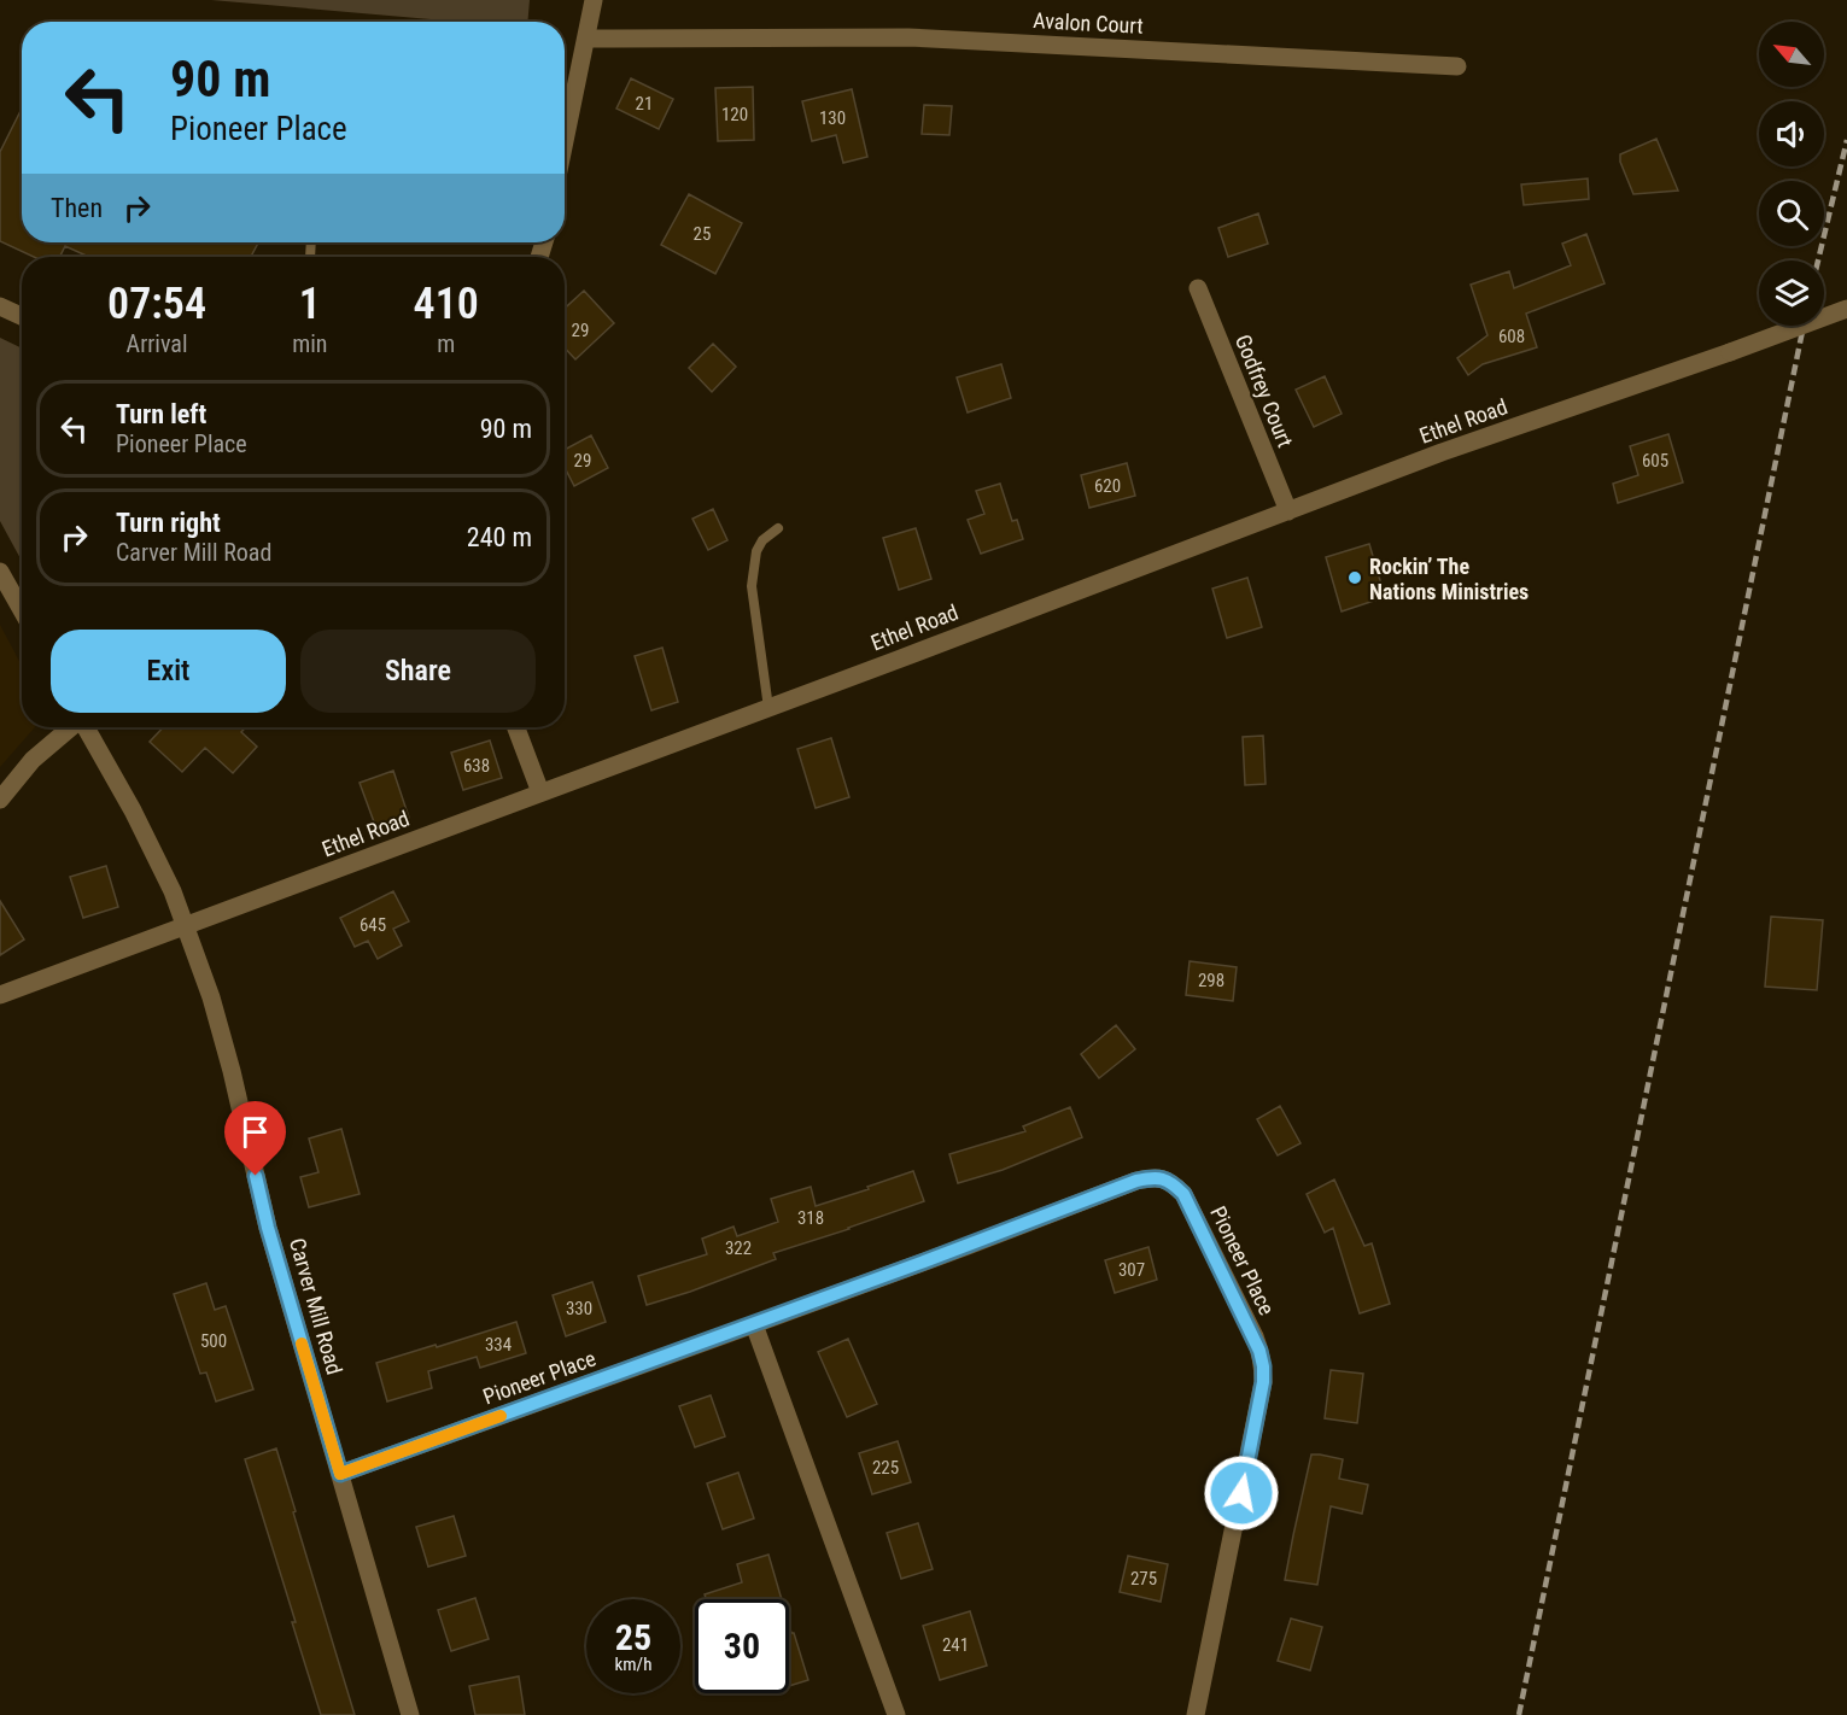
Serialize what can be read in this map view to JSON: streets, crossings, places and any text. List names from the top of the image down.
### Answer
{
  "streets": {
    "street": [
      "Avalon Court",
      "Godfrey Court",
      "Ethel Road",
      "Pioneer Place",
      "Carver Mill Road"
    ]
  },
  "crossings": [
    ["Godfrey Court", "Ethel Road"],
    ["Ethel Road", "Carver Mill Road"],
    ["Pioneer Place", "Carver Mill Road"]
  ],
  "places": ["Rockin’ The Nations Ministries"],
  "house_numbers": [
    "21",
    "120",
    "130",
    "25",
    "29",
    "608",
    "29",
    "605",
    "620",
    "638",
    "645",
    "298",
    "318",
    "322",
    "307",
    "330",
    "500",
    "334",
    "225",
    "275",
    "241"
  ],
  "north": "top left",
  "page": {
    "turn": ["90 m", "Pioneer Place"],
    "then": "Then",
    "eta": [
      "07:54",
      "Arrival",
      "1",
      "min",
      "410",
      "m"
    ],
    "list": [
      {
        "name": "Turn left",
        "note": "Pioneer Place",
        "value": "90 m"
      },
      {
        "name": "Turn right",
        "note": "Carver Mill Road",
        "value": "240 m"
      }
    ],
    "buttons": ["Exit", "Share"],
    "speed": "25 km/h",
    "limit": "30"
  }
}
